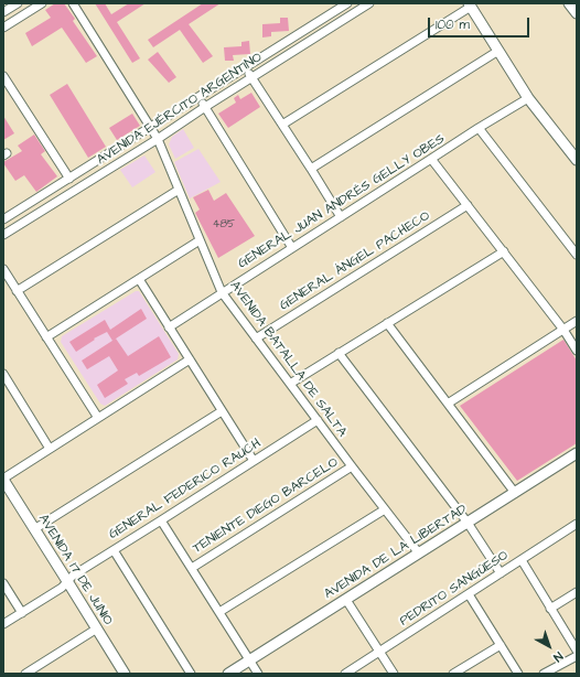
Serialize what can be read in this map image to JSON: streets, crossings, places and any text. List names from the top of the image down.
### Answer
{
  "streets": {
    "main road": ["AVENIDA DE LA LIBERTAD", "AVENIDA 17 DE JUNIO"],
    "street": [
      "AVENIDA EJÉRCITO ARGENTINO",
      "GENERAL JUAN ANDRÉS GELLY OBES",
      "GENERAL ÁNGEL PACHECO",
      "AVENIDA BATALLA DE SALTA",
      "GENERAL FEDERICO RAUCH",
      "TENIENTE DIEGO BARCELO",
      "PEDRITO SANGÜESO"
    ]
  },
  "crossings": [
    ["AVENIDA EJÉRCITO ARGENTINO", "AVENIDA BATALLA DE SALTA"],
    ["GENERAL JUAN ANDRÉS GELLY OBES", "AVENIDA BATALLA DE SALTA"],
    ["GENERAL ÁNGEL PACHECO", "AVENIDA BATALLA DE SALTA"],
    ["AVENIDA BATALLA DE SALTA", "GENERAL FEDERICO RAUCH"],
    ["AVENIDA BATALLA DE SALTA", "TENIENTE DIEGO BARCELO"],
    ["AVENIDA BATALLA DE SALTA", "AVENIDA DE LA LIBERTAD"],
    ["GENERAL FEDERICO RAUCH", "AVENIDA 17 DE JUNIO"]
  ],
  "house_numbers": ["485"],
  "scale_bar": "100 m",
  "north": "bottom right"
}
